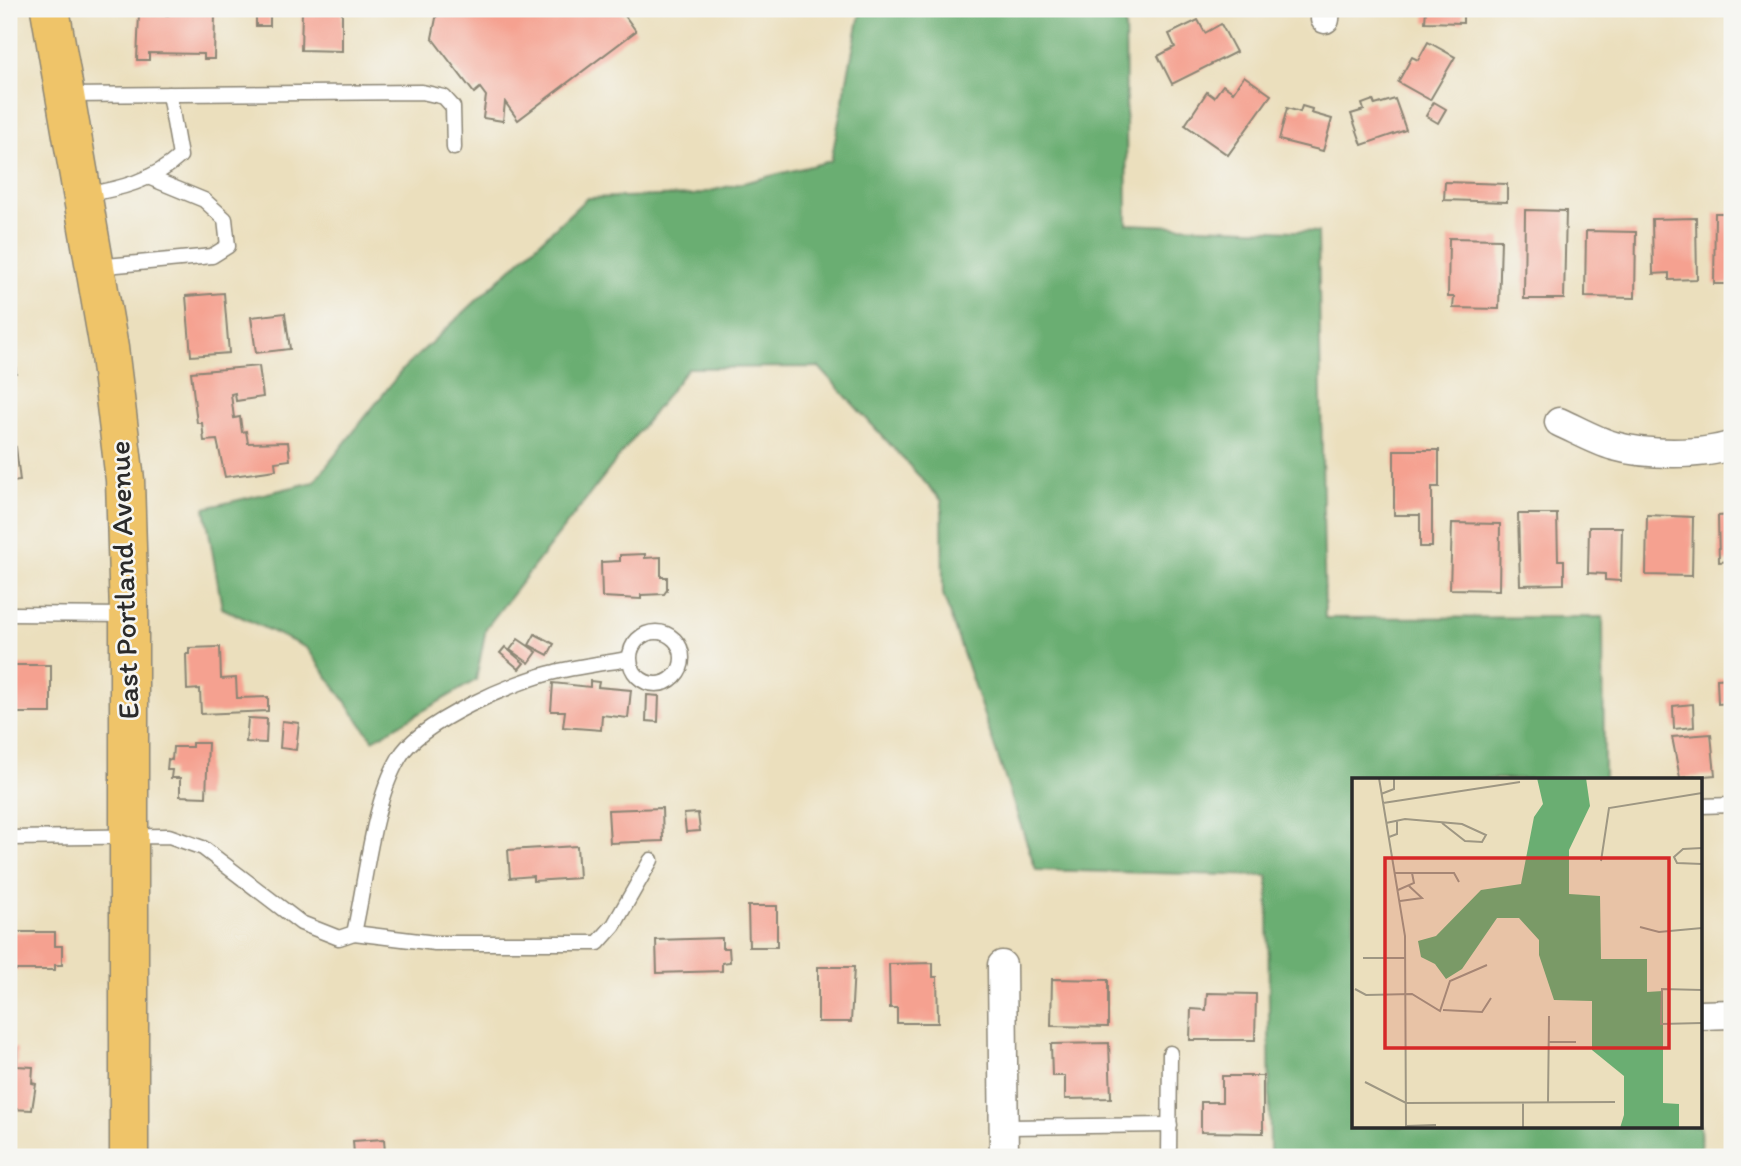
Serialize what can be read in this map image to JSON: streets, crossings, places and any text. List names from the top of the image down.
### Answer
{
  "streets": {
    "main road": ["East Portland Avenue"]
  }
}
